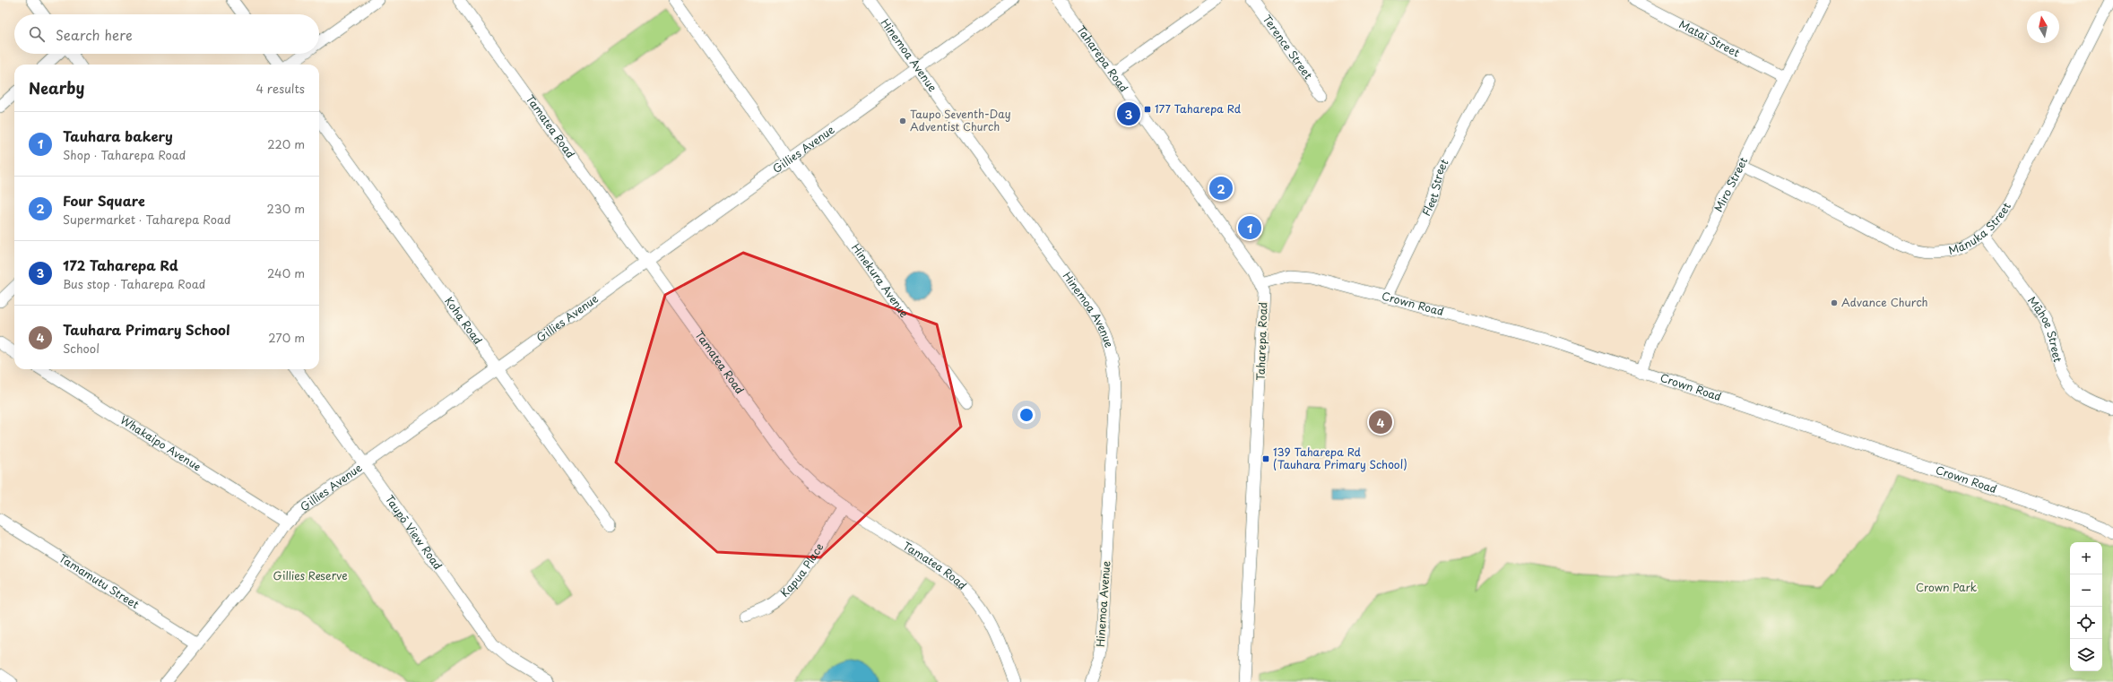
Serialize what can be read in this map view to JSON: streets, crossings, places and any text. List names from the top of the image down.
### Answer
{
  "streets": {
    "street": [
      "Mataī Street",
      "Terence Street",
      "Hinemoa Avenue",
      "Taharepa Road",
      "Tamatea Road",
      "Gillies Avenue",
      "Miro Street",
      "Fleet Street",
      "Mānuka Street",
      "Hinekura Avenue",
      "Crown Road",
      "Koha Road",
      "Māhoe Street",
      "Whakaipo Avenue",
      "Taupō View Road",
      "Kapua Place",
      "Tamamutu Street"
    ]
  },
  "crossings": [
    ["Mataī Street", "Miro Street"],
    ["Hinemoa Avenue", "Gillies Avenue"],
    ["Taharepa Road", "Crown Road"],
    ["Tamatea Road", "Gillies Avenue"],
    ["Tamatea Road", "Kapua Place"],
    ["Gillies Avenue", "Hinekura Avenue"],
    ["Gillies Avenue", "Koha Road"],
    ["Gillies Avenue", "Whakaipo Avenue"],
    ["Gillies Avenue", "Taupō View Road"],
    ["Gillies Avenue", "Tamamutu Street"],
    ["Miro Street", "Mānuka Street"],
    ["Miro Street", "Crown Road"],
    ["Fleet Street", "Crown Road"],
    ["Mānuka Street", "Māhoe Street"]
  ],
  "parks": ["Gillies Reserve", "Crown Park"],
  "places": {
    "transit": ["177 Taharepa Rd", "139 Taharepa Rd (Tauhara Primary School)"],
    "other": ["Taupo Seventh-Day Adventist Church", "Advance Church"]
  },
  "north": "top",
  "page": {
    "search": "Search here",
    "heading": ["Nearby", "4 results"],
    "pins": [
      "3",
      "2",
      "1",
      "4"
    ],
    "list": [
      {
        "mark": "1",
        "name": "Tauhara bakery",
        "note": "Shop · Taharepa Road",
        "value": "220 m"
      },
      {
        "mark": "2",
        "name": "Four Square",
        "note": "Supermarket · Taharepa Road",
        "value": "230 m"
      },
      {
        "mark": "3",
        "name": "172 Taharepa Rd",
        "note": "Bus stop · Taharepa Road",
        "value": "240 m"
      },
      {
        "mark": "4",
        "name": "Tauhara Primary School",
        "note": "School",
        "value": "270 m"
      }
    ],
    "map_buttons": ["+", "−"]
  }
}
